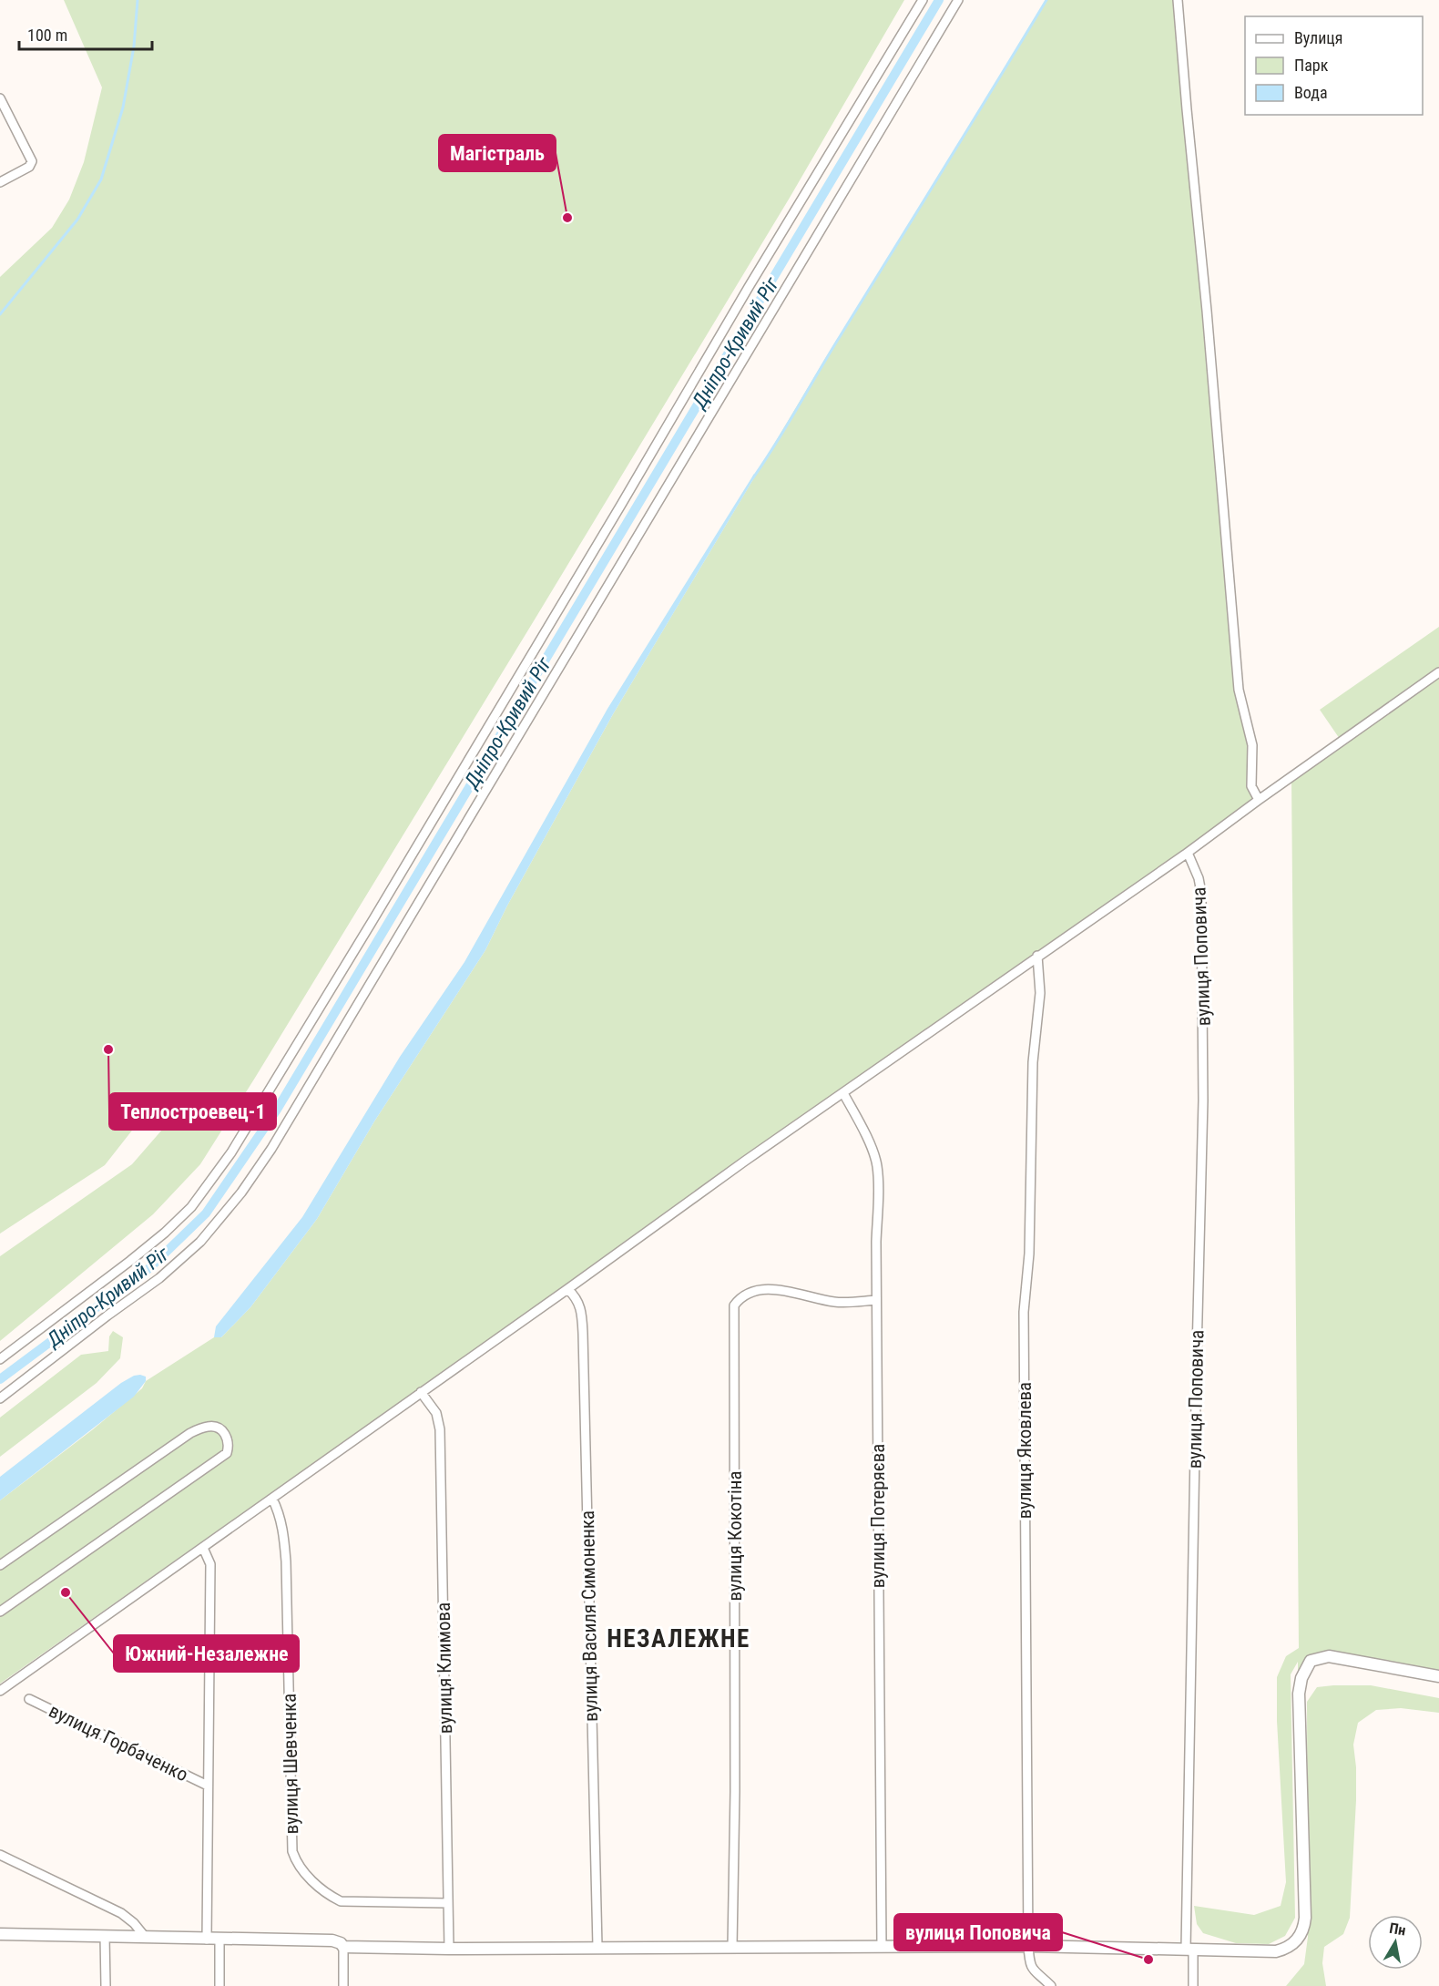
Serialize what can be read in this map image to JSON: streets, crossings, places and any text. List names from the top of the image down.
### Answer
{
  "streets": {
    "street": [
      "вулиця Поповича",
      "вулиця Яковлева",
      "вулиця Потеряєва",
      "вулиця Кокотіна",
      "вулиця Василя Симоненка",
      "вулиця Климова",
      "вулиця Горбаченко",
      "вулиця Шевченка"
    ]
  },
  "crossings": [
    ["вулиця Потеряєва", "вулиця Кокотіна"],
    ["вулиця Климова", "вулиця Шевченка"]
  ],
  "districts": ["НЕЗАЛЕЖНЕ"],
  "water": ["Дніпро-Кривий Ріг"],
  "places": [
    "Магістраль",
    "Теплостроевец-1",
    "Южний-Незалежне",
    "вулиця Поповича"
  ],
  "legend": ["Вулиця", "Парк", "Вода"],
  "scale_bar": "100 m",
  "north": "top"
}
